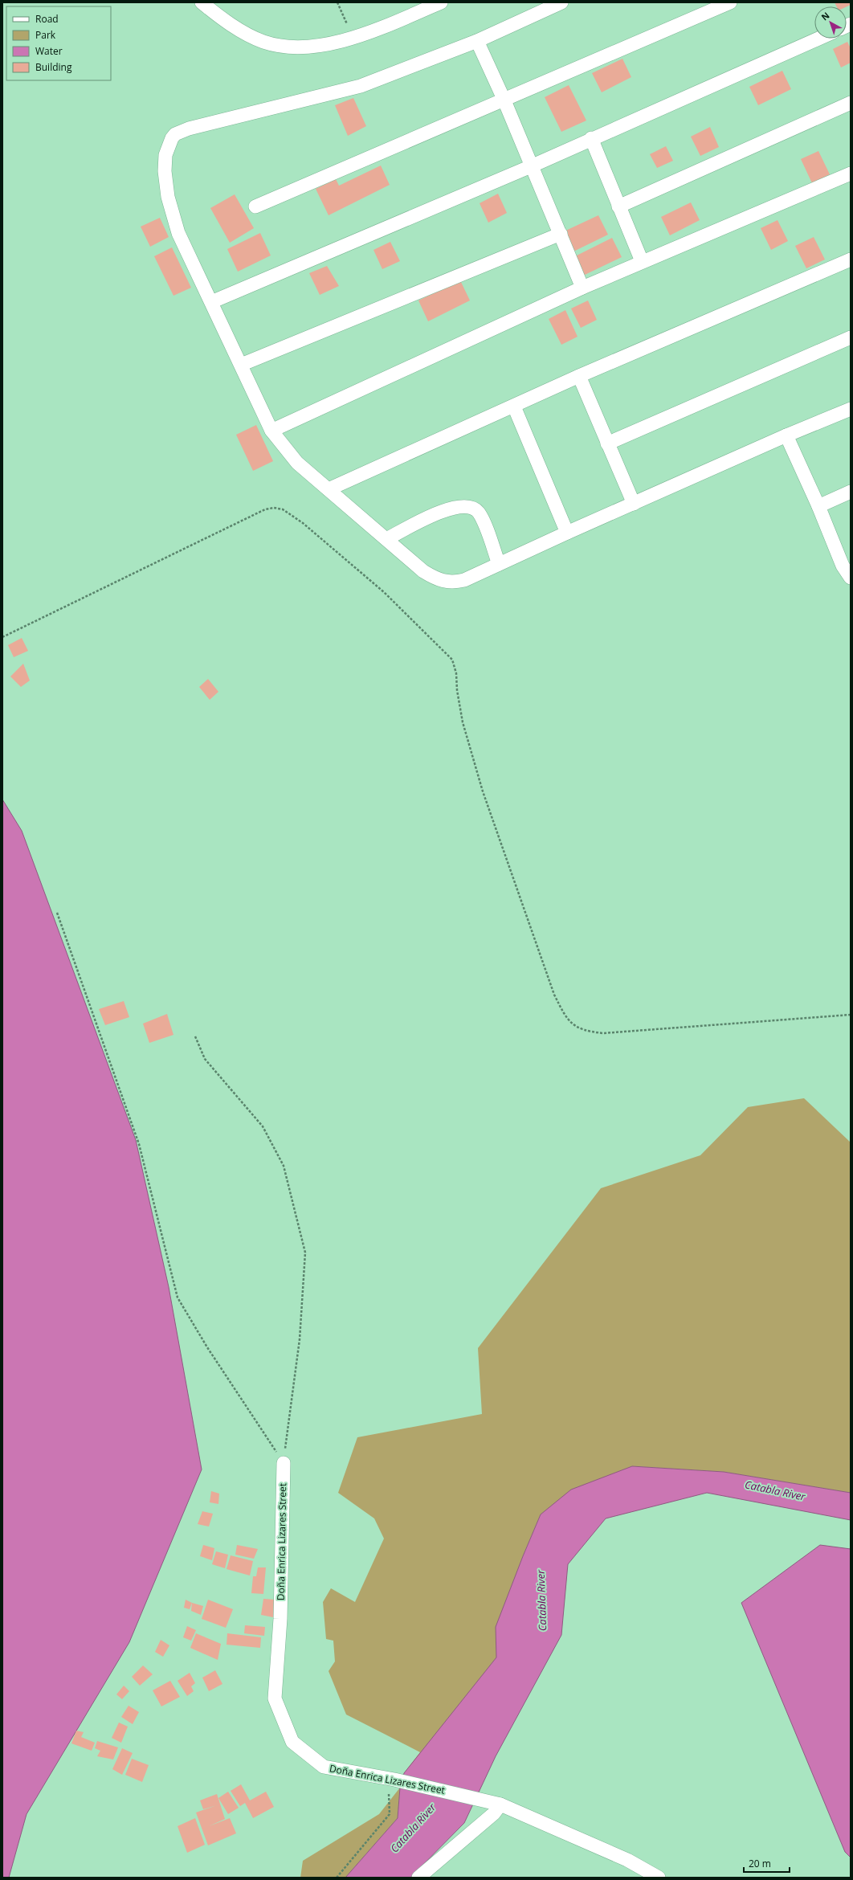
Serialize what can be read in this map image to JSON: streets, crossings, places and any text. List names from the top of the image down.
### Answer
{
  "streets": {
    "street": ["Doña Enrica Lizares Street"]
  },
  "water": ["Catabla River"],
  "legend": [
    "Road",
    "Park",
    "Water",
    "Building"
  ],
  "scale_bar": "20 m",
  "north": "top left"
}
